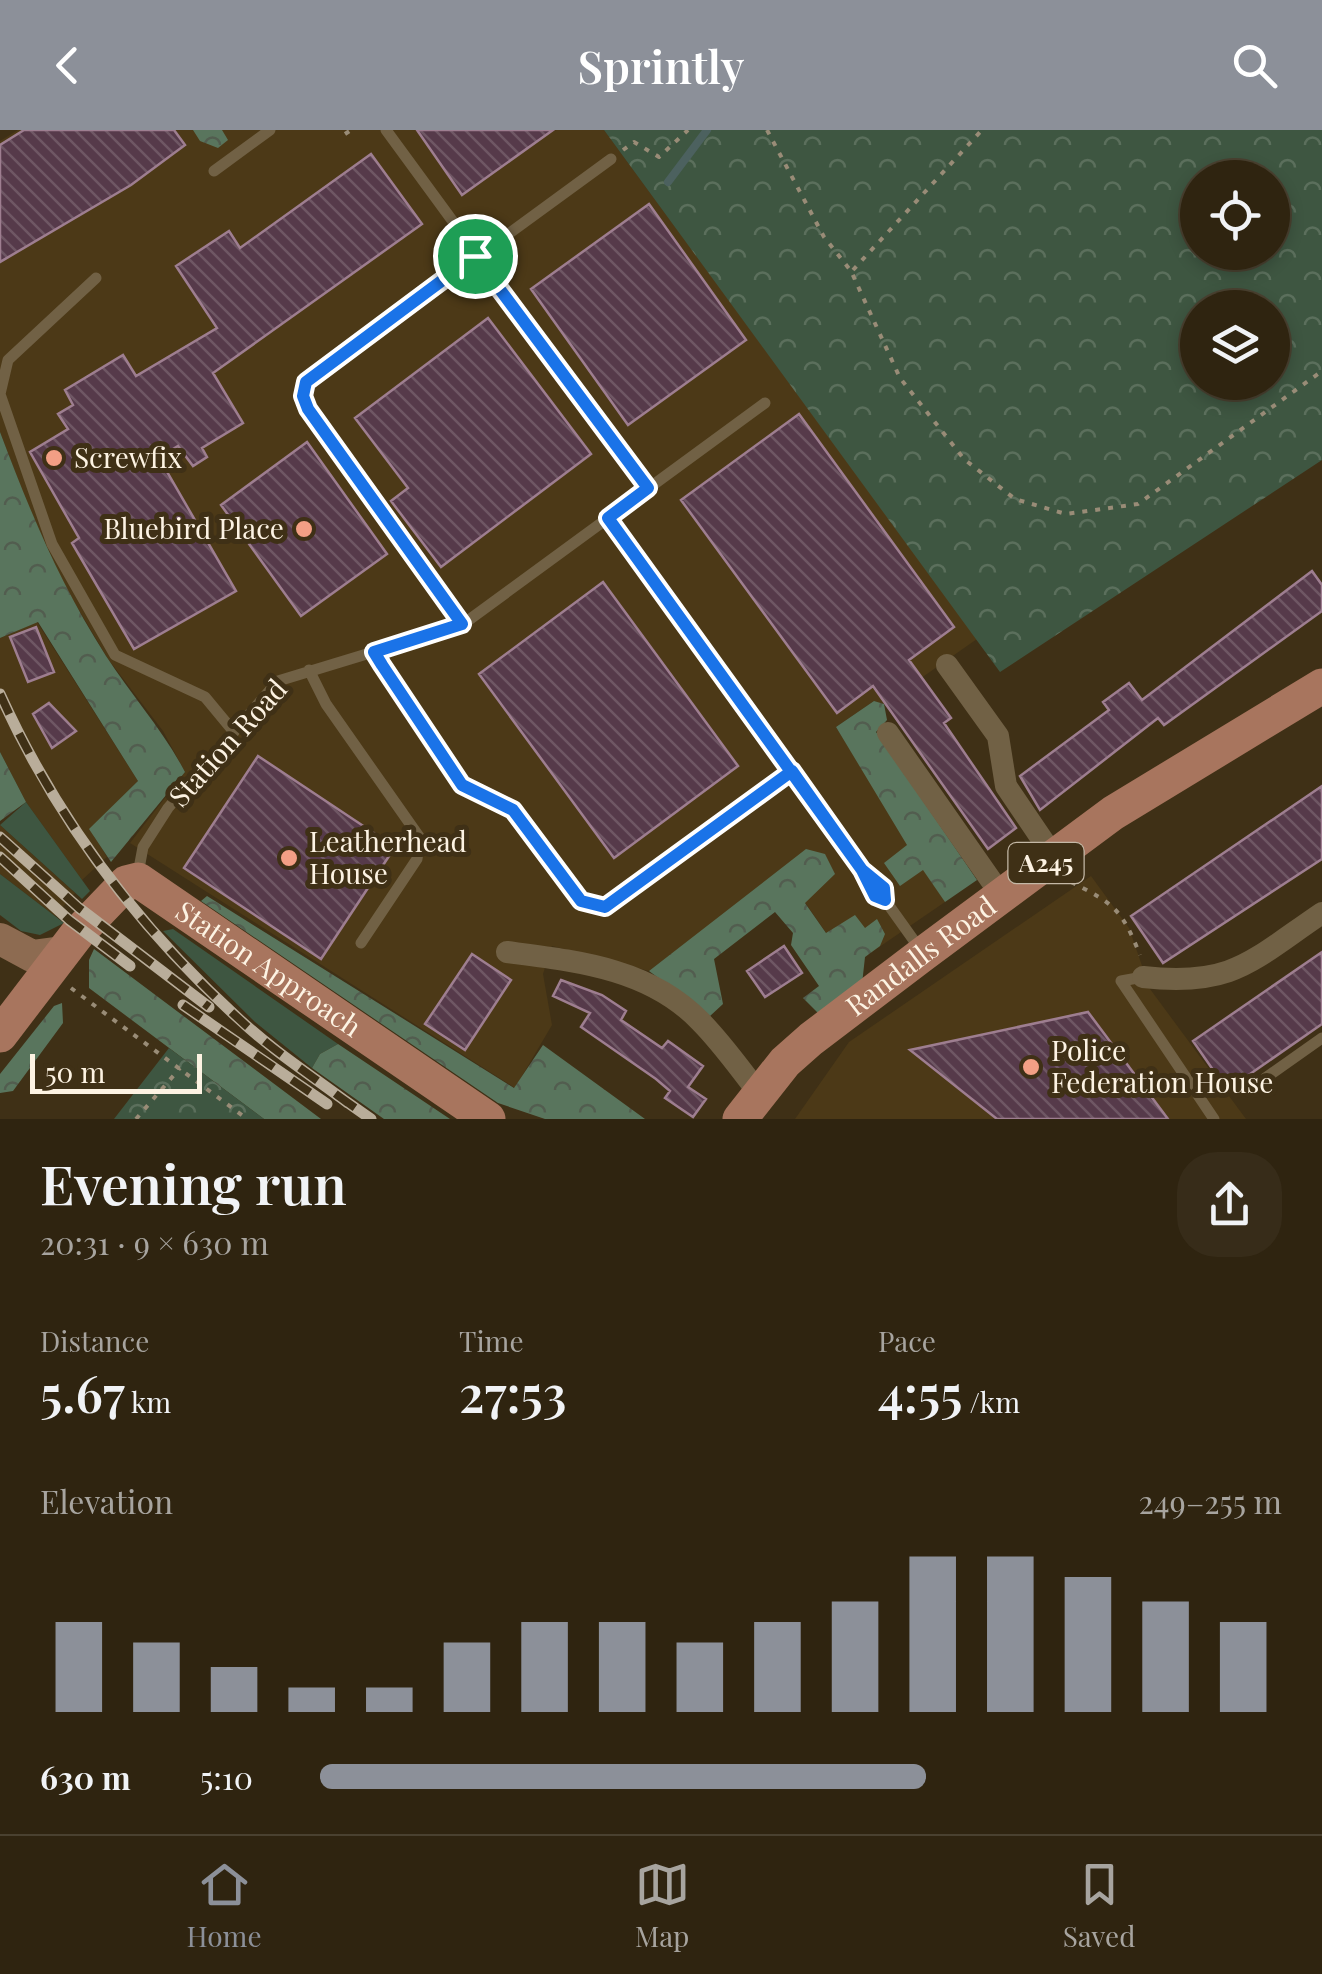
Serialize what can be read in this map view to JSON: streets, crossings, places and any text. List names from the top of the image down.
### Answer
{
  "streets": {
    "main road": ["A245", "Randalls Road", "Station Approach"],
    "lane": ["Station Road"]
  },
  "crossings": [
    ["Station Road", "Station Approach"]
  ],
  "places": [
    "Screwfix",
    "Bluebird Place",
    "Leatherhead House",
    "Police Federation House"
  ],
  "scale_bar": "50 m",
  "page": {
    "header": "Sprintly",
    "scale": "50 m",
    "heading": ["Evening run", "20:31 · 9 × 630 m"],
    "stats": [
      ["Distance", "5.67 km"],
      ["Time", "27:53"],
      ["Pace", "4:55 /km"]
    ],
    "chart": ["Elevation", "249–255 m"],
    "list": [
      {
        "name": "630 m",
        "note": "5:10"
      }
    ],
    "tabs": ["Home", "Map", "Saved"]
  }
}
